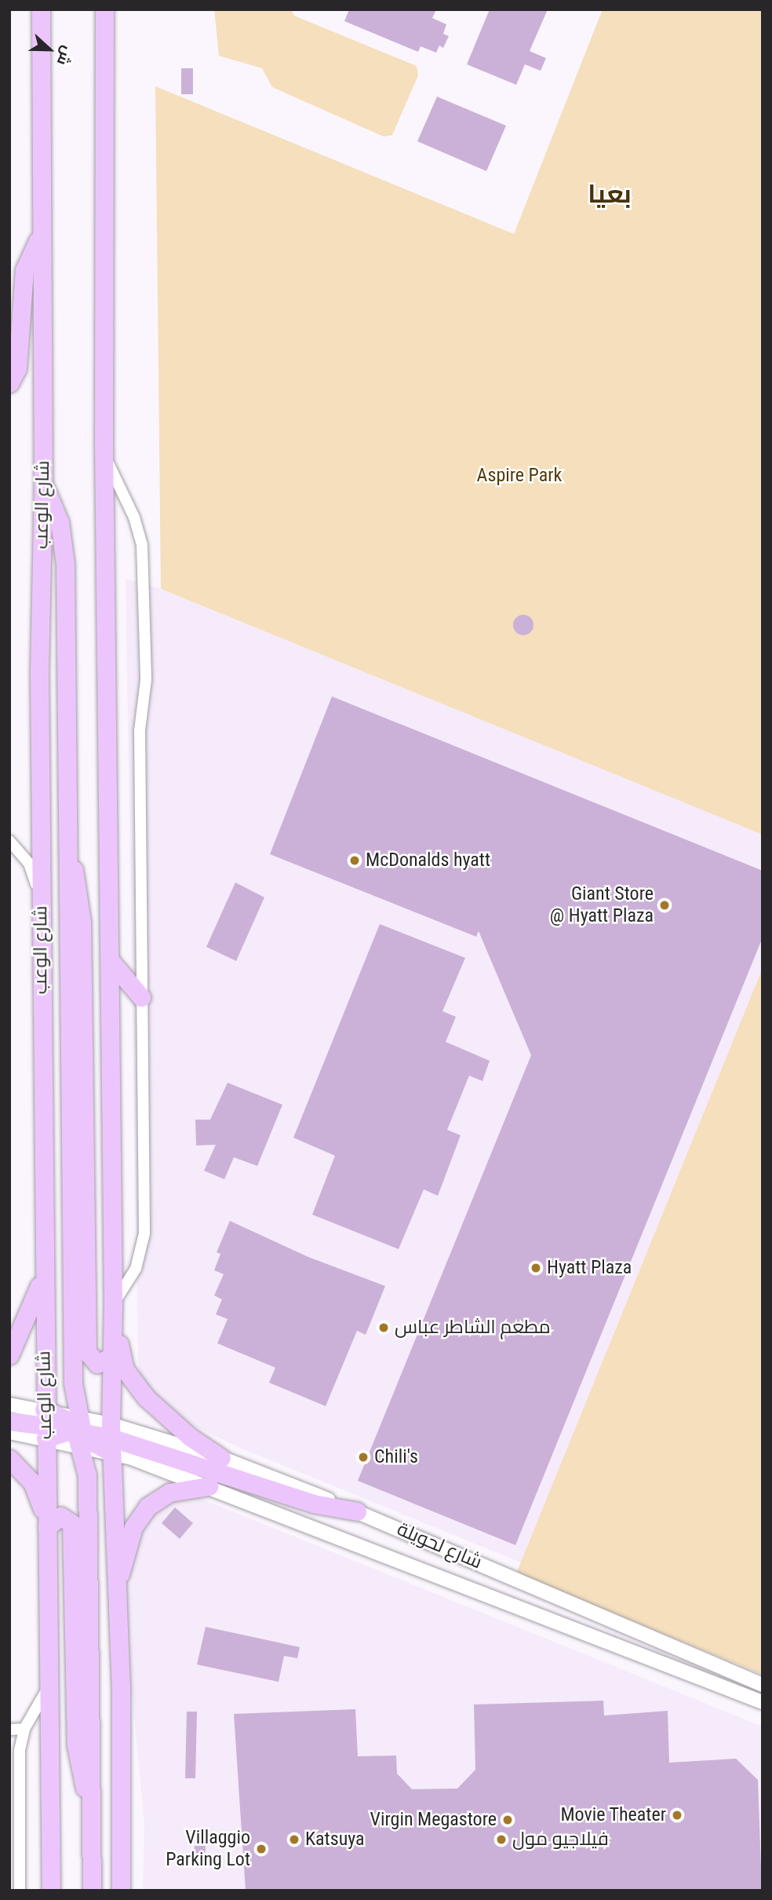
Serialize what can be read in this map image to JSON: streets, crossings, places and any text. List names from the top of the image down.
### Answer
{
  "streets": {
    "main road": ["شارع الوعب"],
    "street": ["شارع لحويلة"]
  },
  "districts": ["بعيا"],
  "parks": ["Aspire Park"],
  "places": [
    "McDonalds hyatt",
    "Giant Store @ Hyatt Plaza",
    "Hyatt Plaza",
    "مطعم الشاطر عباس",
    "Chili's",
    "Movie Theater",
    "Virgin Megastore",
    "Katsuya",
    "فيلاجيو مول",
    "Villaggio Parking Lot"
  ],
  "north": "right"
}
